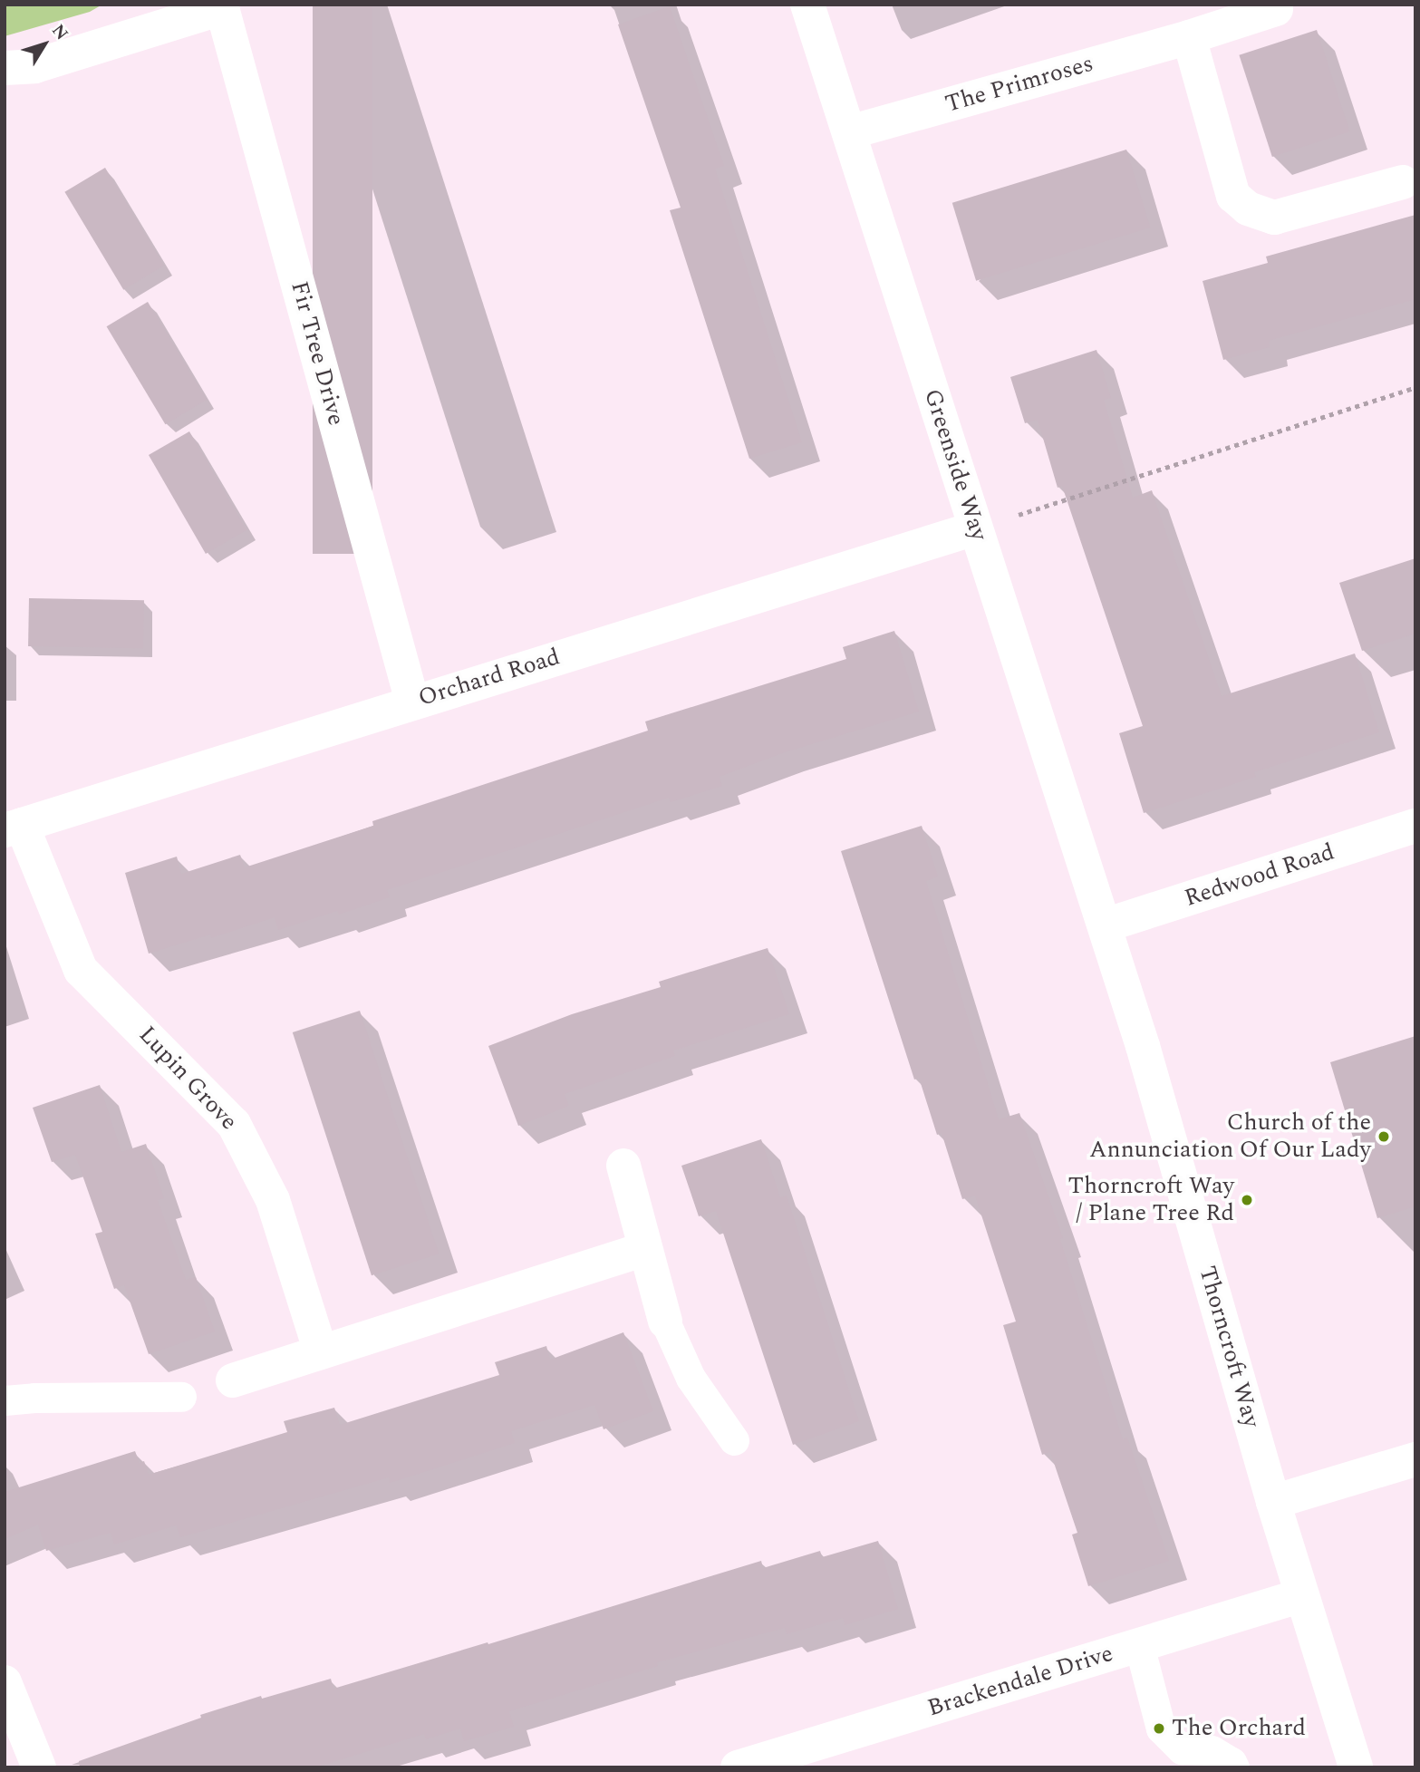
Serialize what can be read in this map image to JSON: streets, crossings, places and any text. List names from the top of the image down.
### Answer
{
  "streets": {
    "street": [
      "The Primroses",
      "Fir Tree Drive",
      "Greenside Way",
      "Orchard Road",
      "Redwood Road",
      "Lupin Grove",
      "Thorncroft Way",
      "Brackendale Drive"
    ]
  },
  "crossings": [
    ["The Primroses", "Greenside Way"],
    ["Fir Tree Drive", "Orchard Road"],
    ["Greenside Way", "Orchard Road"],
    ["Greenside Way", "Redwood Road"],
    ["Greenside Way", "Thorncroft Way"],
    ["Orchard Road", "Lupin Grove"],
    ["Redwood Road", "Thorncroft Way"],
    ["Thorncroft Way", "Brackendale Drive"]
  ],
  "places": ["Church of the Annunciation Of Our Lady", "Thorncroft Way / Plane Tree Rd", "The Orchard"],
  "north": "top right"
}
